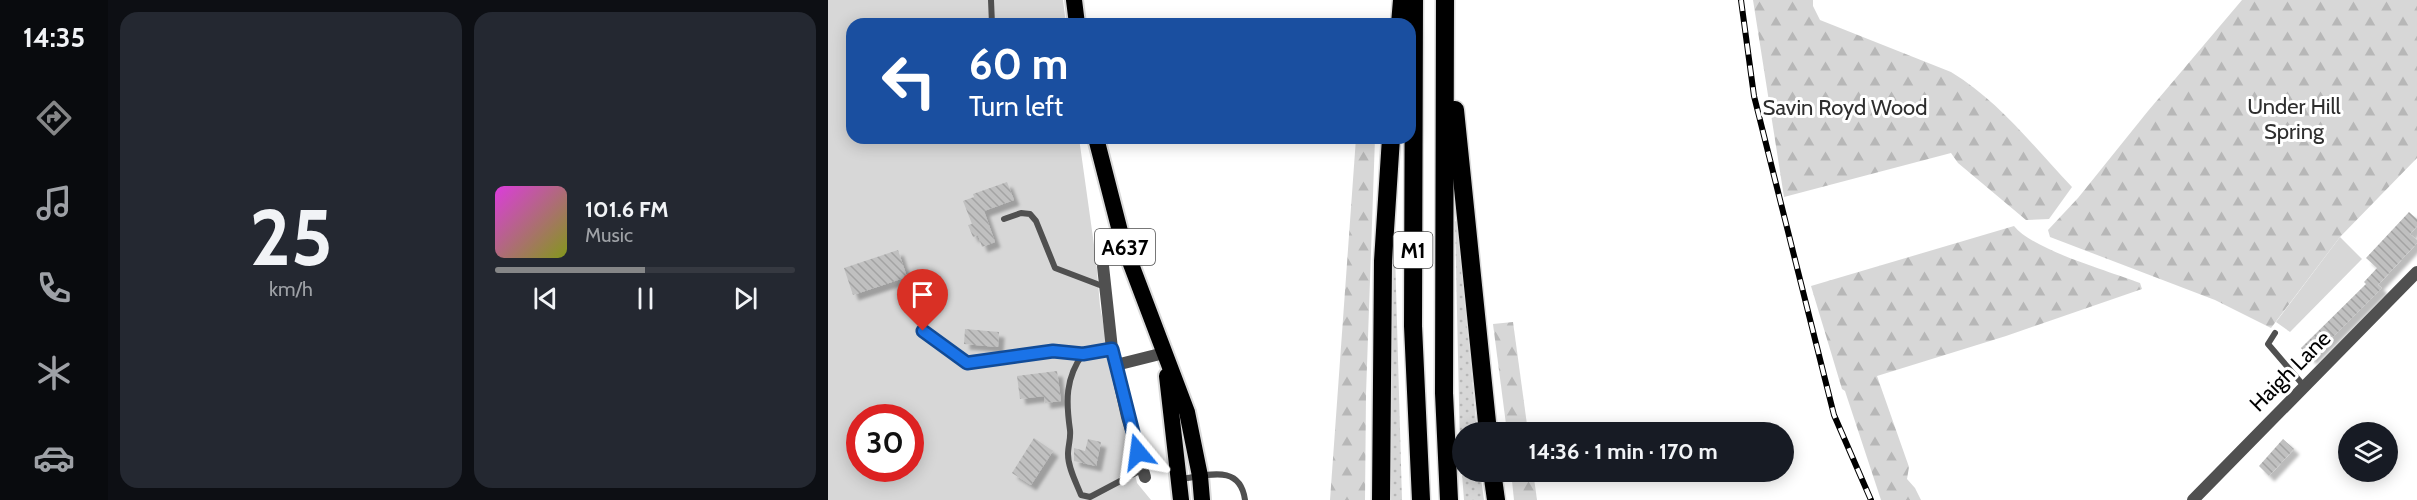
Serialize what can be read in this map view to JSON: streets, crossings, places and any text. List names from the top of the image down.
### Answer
{
  "streets": {
    "highway": ["A637", "M1"],
    "street": ["Haigh Lane"]
  },
  "parks": ["Under Hill Spring", "Savin Royd Wood"],
  "page": {
    "tabs": "14:35",
    "tile": ["25", "km/h"],
    "turn": ["60 m", "Turn left"],
    "song": ["101.6 FM", "Music"],
    "limit": "30",
    "trip": "14:36 · 1 min · 170 m"
  }
}
